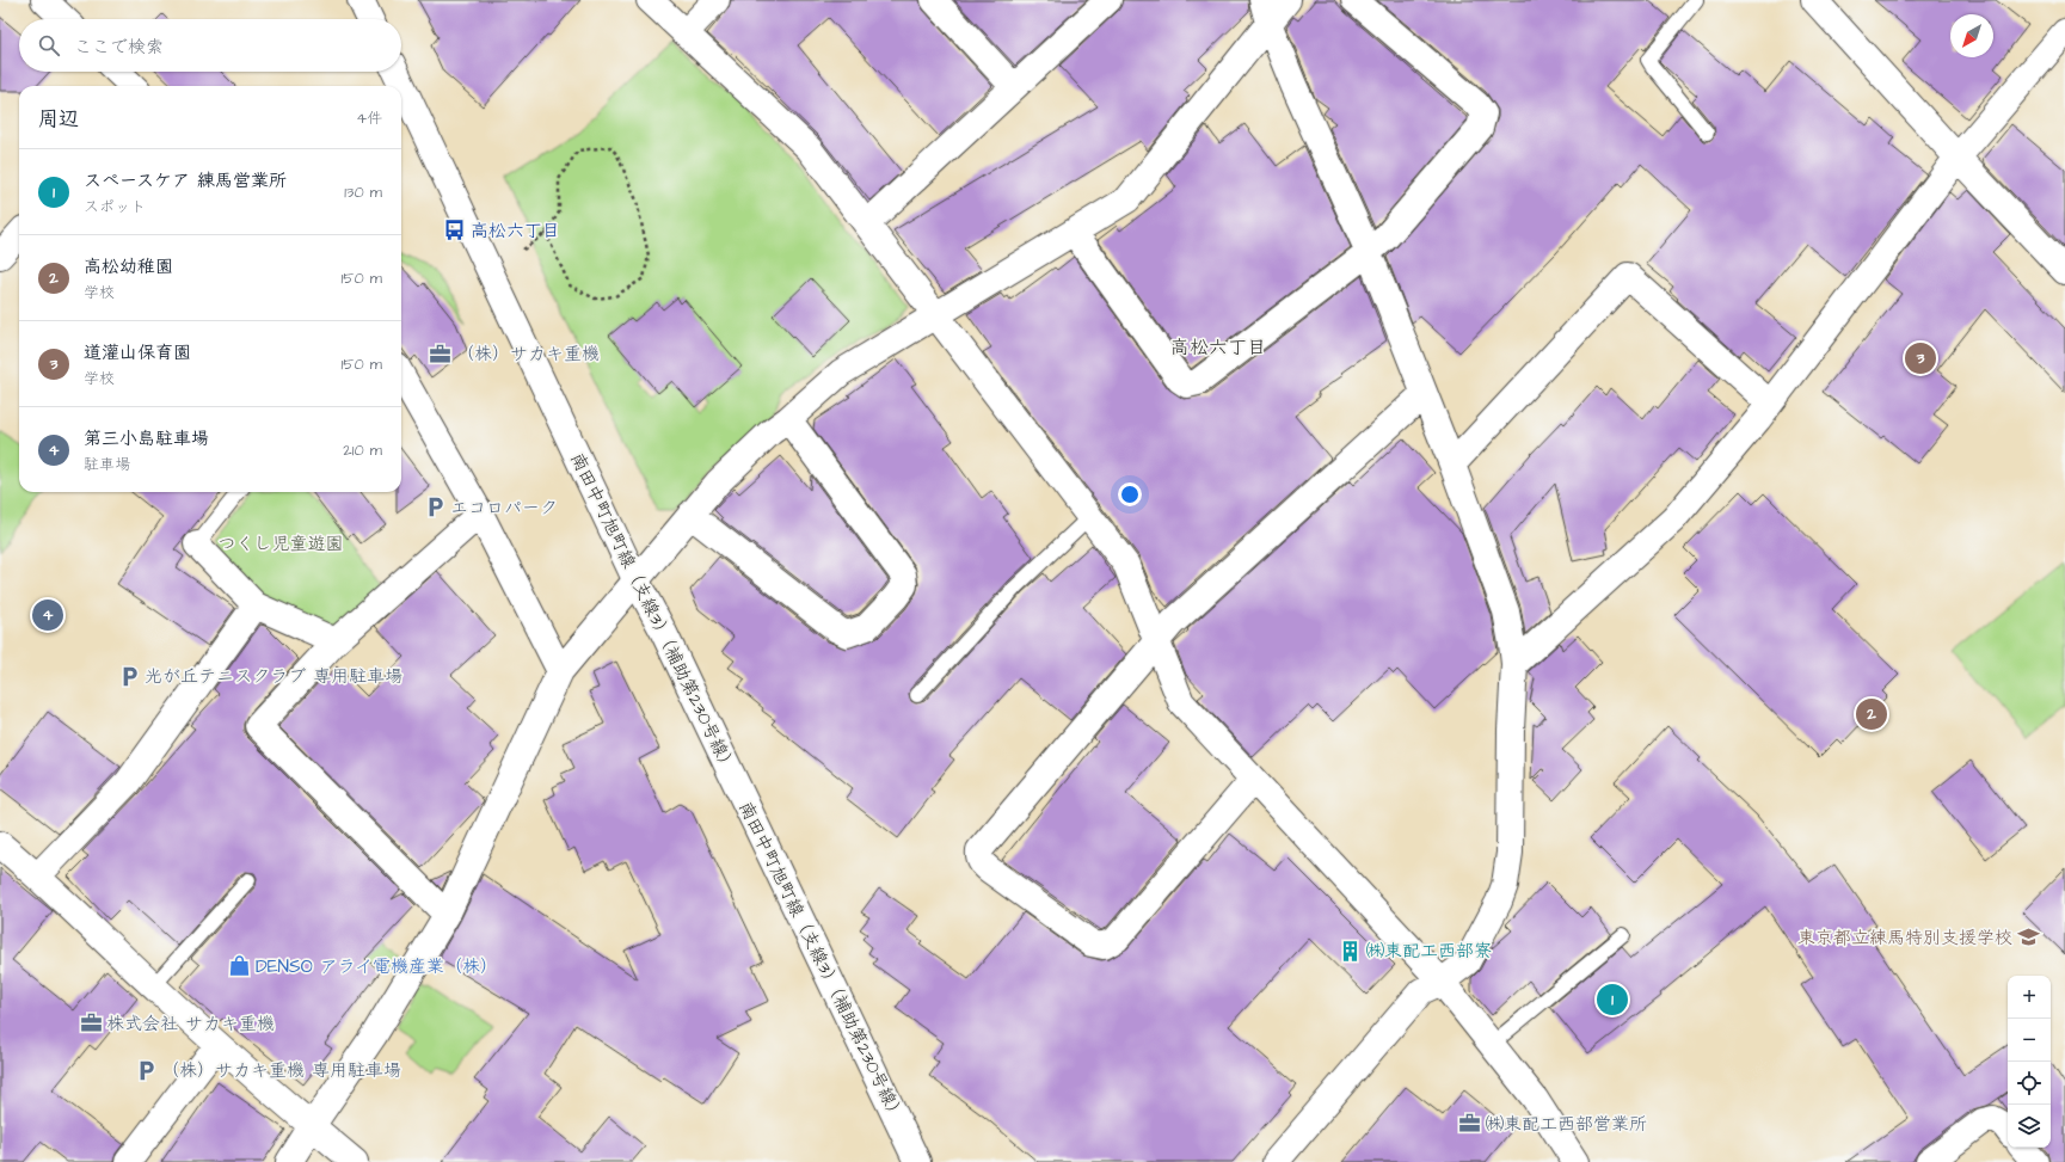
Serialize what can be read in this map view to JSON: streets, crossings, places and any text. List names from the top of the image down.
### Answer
{
  "streets": {
    "street": ["南田中町旭町線（支線3）（補助第230号線）"]
  },
  "districts": ["高松六丁目"],
  "parks": ["つくし児童遊園"],
  "places": {
    "bus stop": ["高松六丁目"],
    "office": ["（株）サカキ重機", "株式会社 サカキ重機", "㈱東配工西部営業所"],
    "parking": ["エコロパーク", "光が丘テニスクラブ 専用駐車場", "（株）サカキ重機 専用駐車場"],
    "school or university": ["東京都立練馬特別支援学校"],
    "building": ["㈱東配工西部寮"],
    "shop": ["DENSO アライ電機産業（株）"]
  },
  "north": "bottom left",
  "page": {
    "search": "ここで検索",
    "heading": ["周辺", "4件"],
    "list": [
      {
        "mark": "1",
        "name": "スペースケア 練馬営業所",
        "note": "スポット",
        "value": "130 m"
      },
      {
        "mark": "2",
        "name": "高松幼稚園",
        "note": "学校",
        "value": "150 m"
      },
      {
        "mark": "3",
        "name": "道灌山保育園",
        "note": "学校",
        "value": "150 m"
      },
      {
        "mark": "4",
        "name": "第三小島駐車場",
        "note": "駐車場",
        "value": "210 m"
      }
    ],
    "pins": [
      "3",
      "4",
      "2",
      "1"
    ],
    "map_buttons": ["+", "−"]
  }
}
